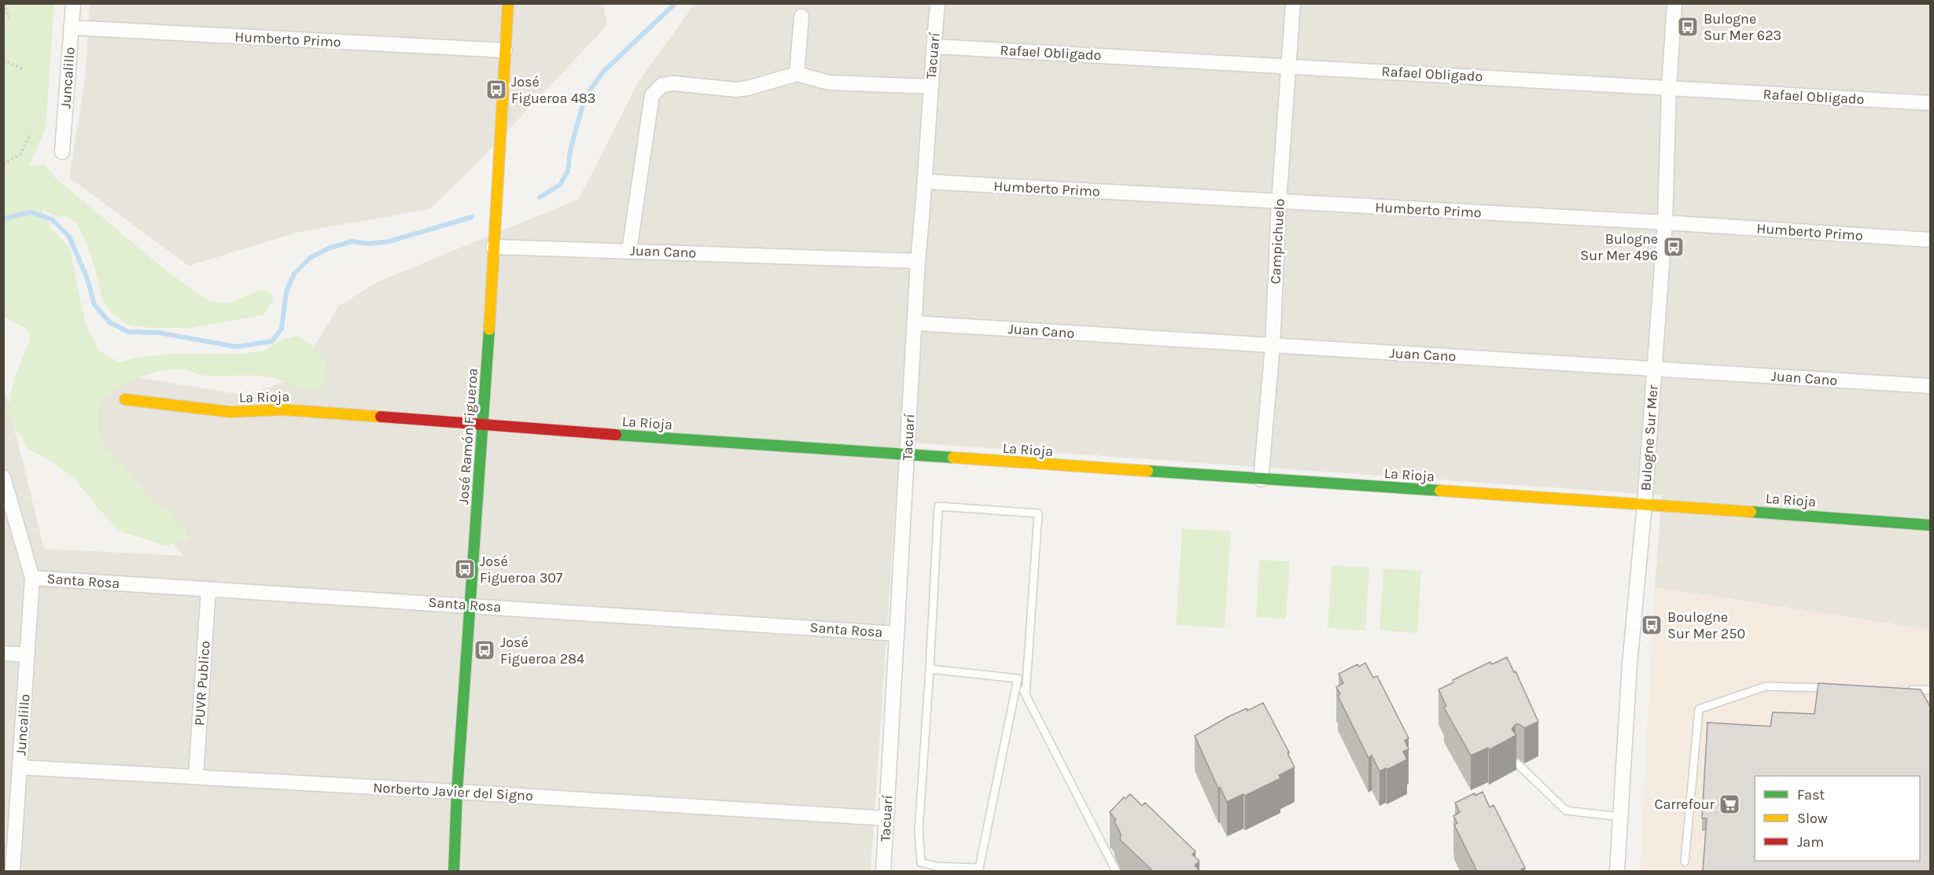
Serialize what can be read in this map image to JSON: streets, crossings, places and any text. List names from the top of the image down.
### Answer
{
  "streets": {
    "street": [
      "Humberto Primo",
      "Rafael Obligado",
      "Tacuarí",
      "Juncalillo",
      "Campichuelo",
      "Juan Cano",
      "La Rioja",
      "José Ramón Figueroa",
      "Bulogne Sur Mer",
      "Santa Rosa",
      "PUVR Publico",
      "Norberto Javier del Signo"
    ]
  },
  "crossings": [
    ["Humberto Primo", "Tacuarí"],
    ["Humberto Primo", "Juncalillo"],
    ["Humberto Primo", "Campichuelo"],
    ["Humberto Primo", "José Ramón Figueroa"],
    ["Humberto Primo", "Bulogne Sur Mer"],
    ["Rafael Obligado", "Tacuarí"],
    ["Rafael Obligado", "Campichuelo"],
    ["Rafael Obligado", "Bulogne Sur Mer"],
    ["Tacuarí", "Juan Cano"],
    ["Tacuarí", "La Rioja"],
    ["Tacuarí", "Santa Rosa"],
    ["Tacuarí", "Norberto Javier del Signo"],
    ["Juncalillo", "Santa Rosa"],
    ["Juncalillo", "Norberto Javier del Signo"],
    ["Campichuelo", "Juan Cano"],
    ["Campichuelo", "La Rioja"],
    ["Juan Cano", "José Ramón Figueroa"],
    ["Juan Cano", "Bulogne Sur Mer"],
    ["La Rioja", "José Ramón Figueroa"],
    ["La Rioja", "Bulogne Sur Mer"],
    ["José Ramón Figueroa", "Santa Rosa"],
    ["José Ramón Figueroa", "Norberto Javier del Signo"],
    ["Santa Rosa", "PUVR Publico"],
    ["PUVR Publico", "Norberto Javier del Signo"]
  ],
  "places": {
    "bus stop": [
      "Bulogne Sur Mer 623",
      "José Figueroa 483",
      "Bulogne Sur Mer 496",
      "José Figueroa 307",
      "Boulogne Sur Mer 250",
      "José Figueroa 284"
    ],
    "supermarket": ["Carrefour"]
  },
  "legend": ["Fast", "Slow", "Jam"]
}
